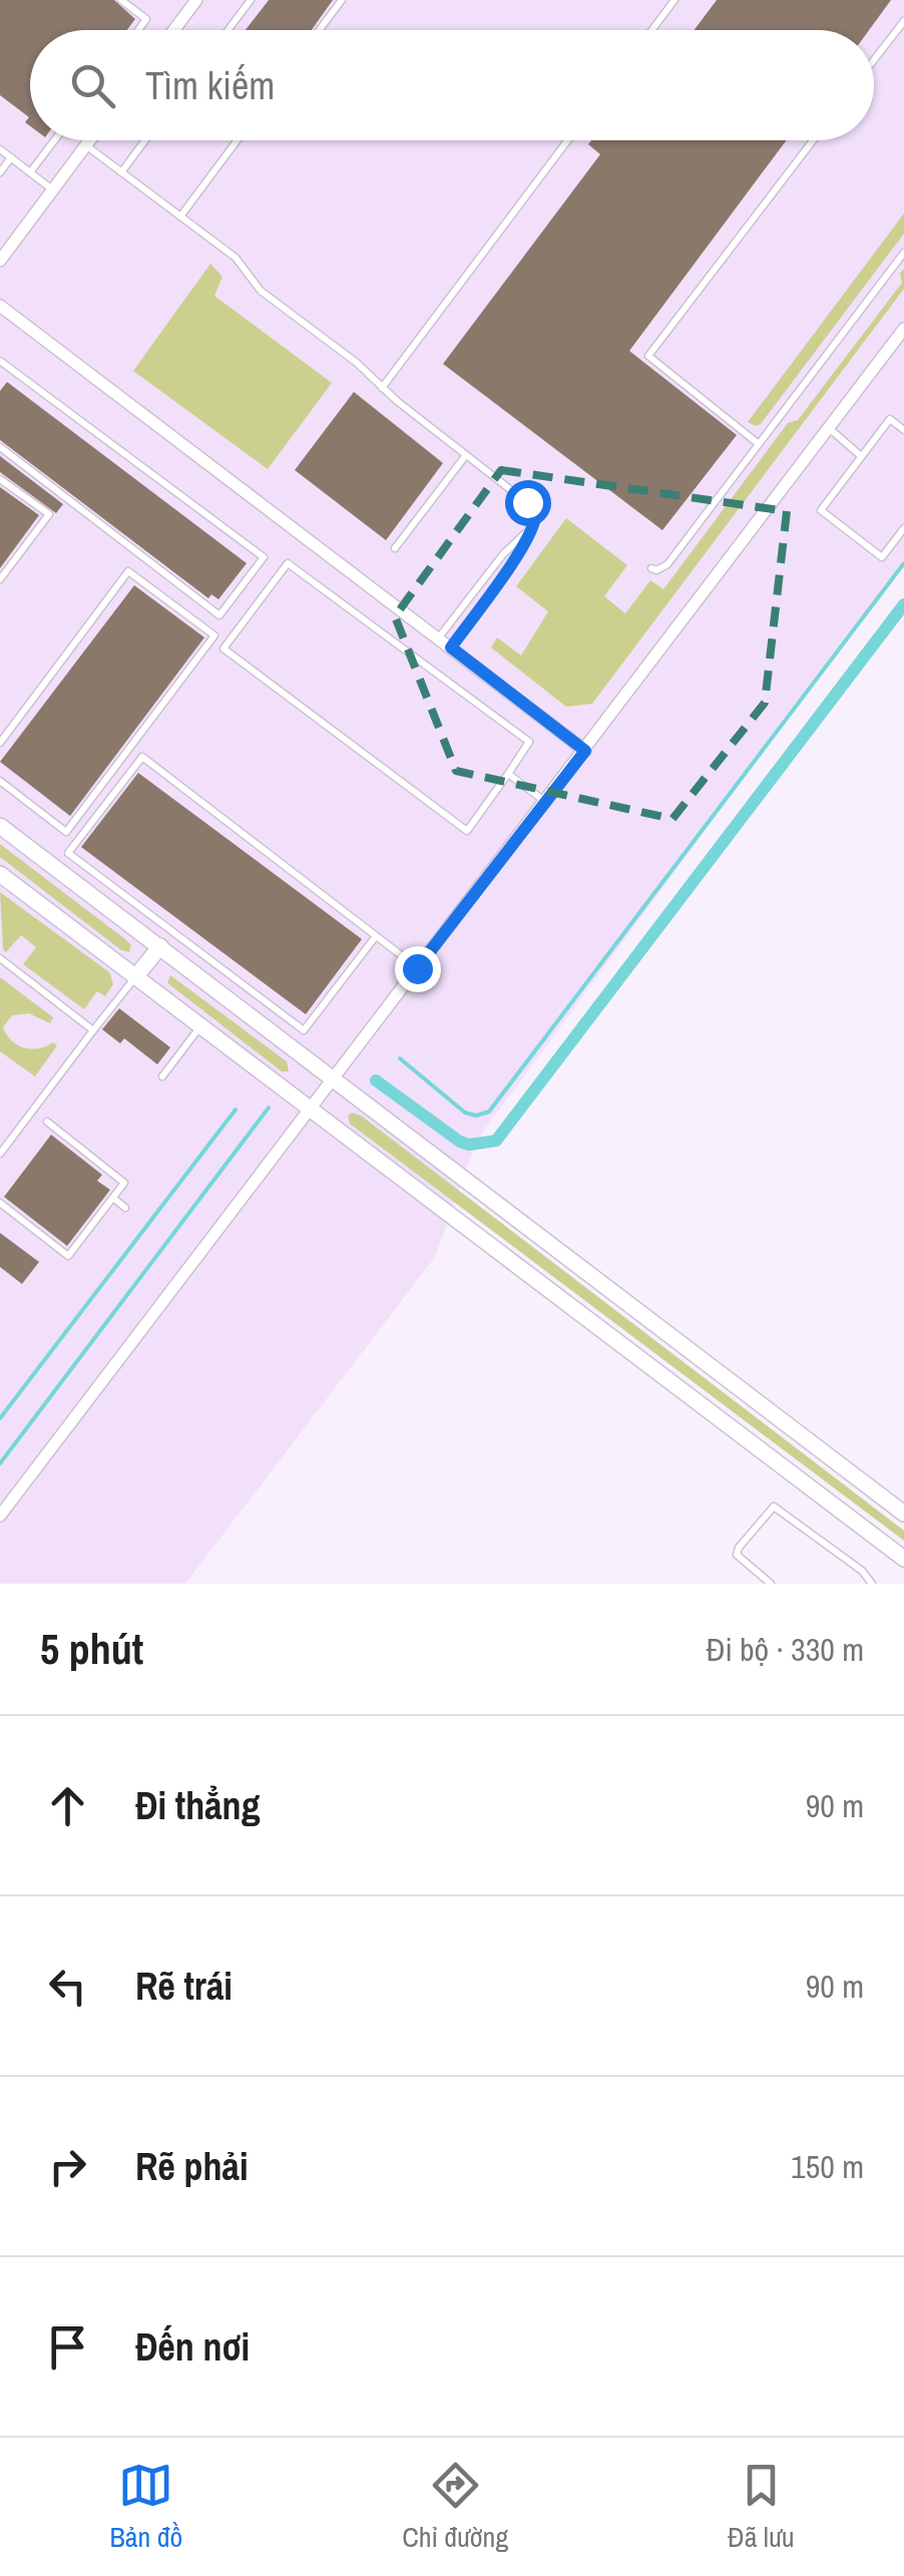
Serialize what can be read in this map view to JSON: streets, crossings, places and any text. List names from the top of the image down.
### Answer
{
  "page": {
    "search": "Tìm kiếm",
    "heading": ["5 phút", "Đi bộ · 330 m"],
    "list": [
      ["Đi thẳng", "90 m"],
      ["Rẽ trái", "90 m"],
      ["Rẽ phải", "150 m"],
      "Đến nơi"
    ],
    "nav": ["Bản đồ", "Chỉ đường", "Đã lưu"]
  }
}
